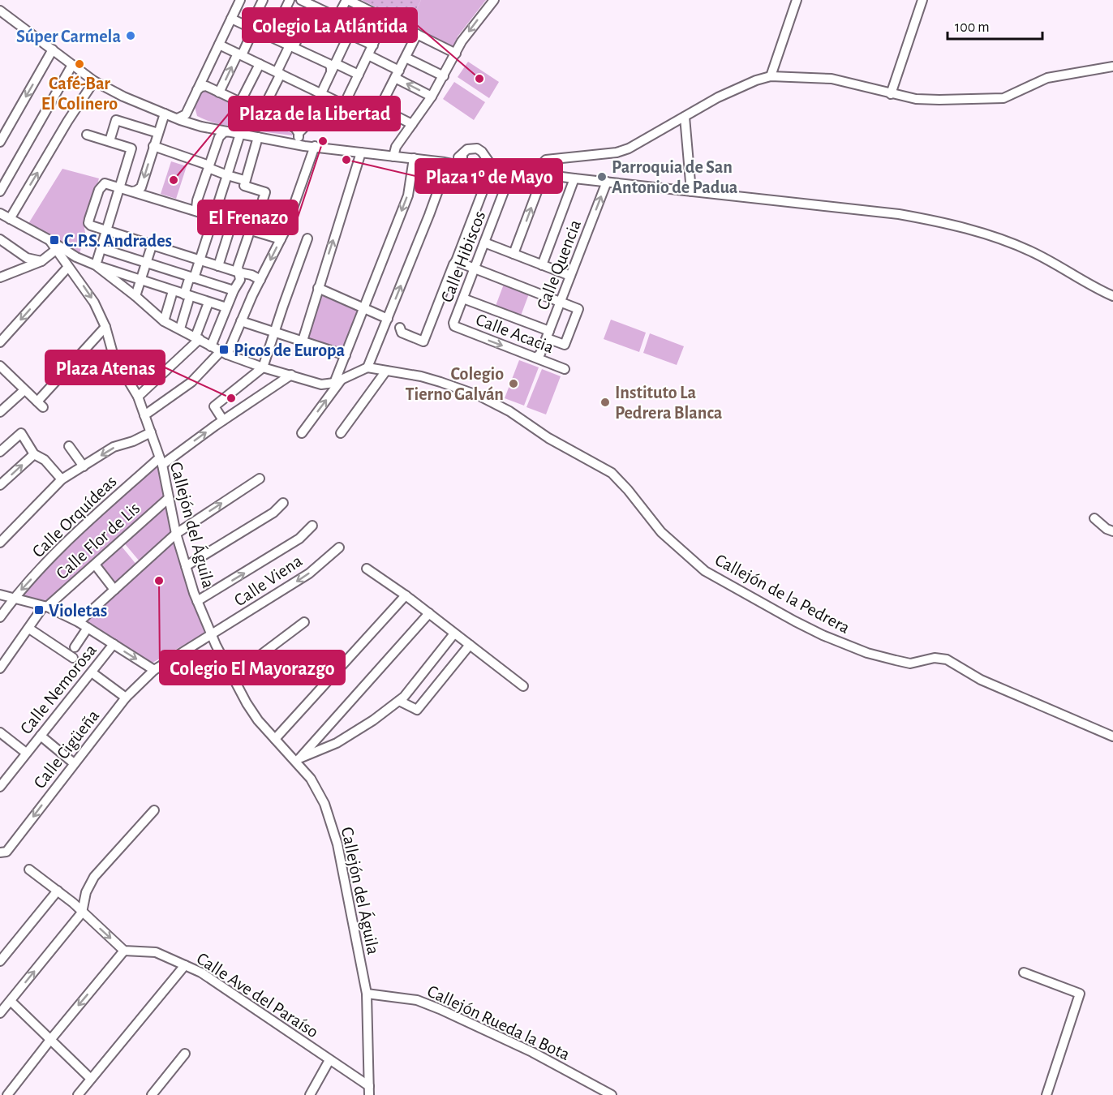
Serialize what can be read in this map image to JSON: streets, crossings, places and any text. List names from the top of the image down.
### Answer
{
  "streets": {
    "street": [
      "Calle Hibiscos",
      "Calle Quencia",
      "Calle Acacia",
      "Calle Orquídeas",
      "Callejón del Águila",
      "Calle Flor de Lis",
      "Calle Viena",
      "Callejón de la Pedrera",
      "Calle Nemorosa",
      "Calle Cigüeña",
      "Calle Ave del Paraíso",
      "Callejón Rueda la Bota"
    ]
  },
  "crossings": [
    ["Calle Hibiscos", "Calle Acacia"],
    ["Calle Quencia", "Calle Acacia"],
    ["Calle Orquídeas", "Callejón del Águila"],
    ["Callejón del Águila", "Calle Flor de Lis"],
    ["Callejón del Águila", "Calle Viena"],
    ["Callejón del Águila", "Calle Ave del Paraíso"],
    ["Callejón del Águila", "Callejón Rueda la Bota"],
    ["Calle Viena", "Calle Cigüeña"]
  ],
  "one_way": ["Calle Cigüeña"],
  "places": {
    "other": [
      "Súper Carmela",
      "Café-Bar El Colinero",
      "Colegio La Atlántida",
      "El Frenazo",
      "Plaza 1º de Mayo",
      "Parroquia de San Antonio de Padua",
      "Plaza de la Libertad",
      "Colegio Tierno Galván",
      "Plaza Atenas",
      "Instituto La Pedrera Blanca",
      "Colegio El Mayorazgo"
    ],
    "transit": ["C.P.S. Andrades", "Picos de Europa", "Violetas"]
  },
  "scale_bar": "100 m"
}
